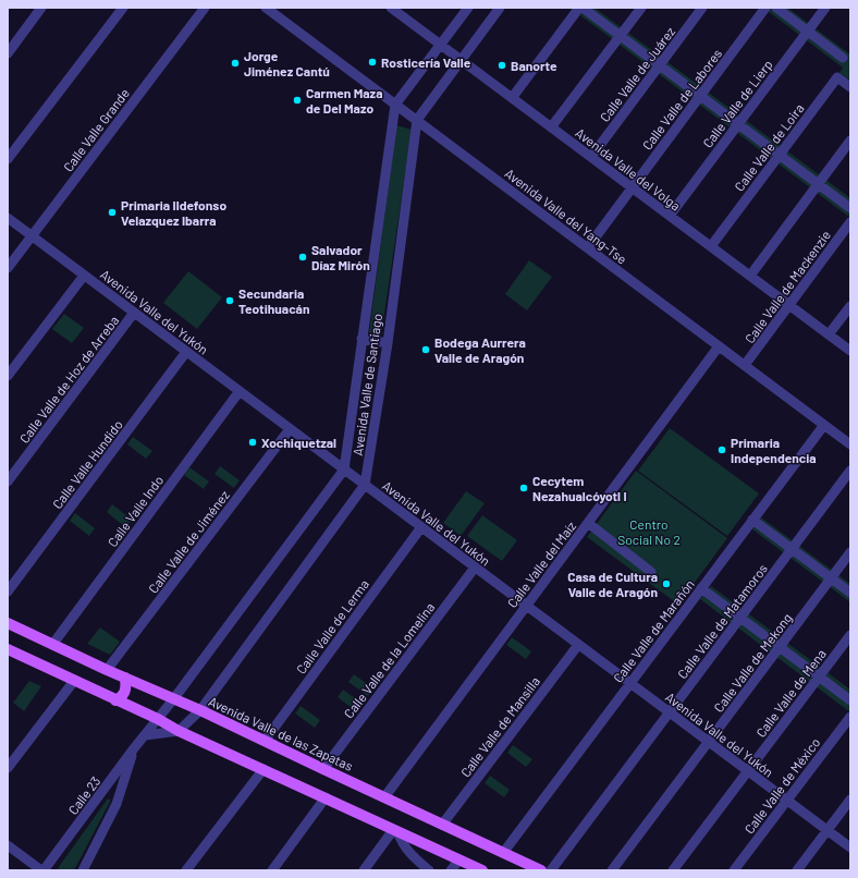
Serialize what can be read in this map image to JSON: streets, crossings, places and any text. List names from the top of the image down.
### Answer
{
  "streets": {
    "main road": ["Avenida Valle de las Zapatas"],
    "street": [
      "Calle Valle de Juárez",
      "Calle Valle de Labores",
      "Calle Valle de Lierp",
      "Calle Valle Grande",
      "Calle Valle de Loira",
      "Avenida Valle del Volga",
      "Avenida Valle del Yang-Tse",
      "Calle Valle de Mackenzie",
      "Avenida Valle del Yukón",
      "Calle Valle de Hoz de Arreba",
      "Avenida Valle de Santiago",
      "Calle Valle Hundido",
      "Calle Valle Indo",
      "Calle Valle de Jiménez",
      "Calle Valle del Maíz",
      "Calle Valle de Matamoros",
      "Calle Valle de Lerma",
      "Calle Valle de Marañón",
      "Calle Valle de la Lomelina",
      "Calle Valle de Mekong",
      "Calle Valle de Mena",
      "Calle Valle de Mansilla",
      "Calle Valle de México",
      "Calle 23"
    ]
  },
  "crossings": [
    ["Calle Valle de Juárez", "Avenida Valle del Volga"],
    ["Calle Valle de Labores", "Avenida Valle del Volga"],
    ["Calle Valle de Labores", "Avenida Valle del Yang-Tse"],
    ["Calle Valle de Lierp", "Avenida Valle del Volga"],
    ["Calle Valle Grande", "Avenida Valle del Yukón"],
    ["Calle Valle de Loira", "Avenida Valle del Volga"],
    ["Avenida Valle del Volga", "Calle Valle de Mackenzie"],
    ["Avenida Valle del Volga", "Avenida Valle de Santiago"],
    ["Avenida Valle del Yang-Tse", "Calle Valle de Mackenzie"],
    ["Avenida Valle del Yang-Tse", "Avenida Valle de Santiago"],
    ["Avenida Valle del Yang-Tse", "Calle Valle del Maíz"],
    ["Avenida Valle del Yang-Tse", "Calle Valle de Marañón"],
    ["Avenida Valle del Yukón", "Calle Valle de Hoz de Arreba"],
    ["Avenida Valle del Yukón", "Avenida Valle de Santiago"],
    ["Avenida Valle del Yukón", "Calle Valle Hundido"],
    ["Avenida Valle del Yukón", "Calle Valle Indo"],
    ["Avenida Valle del Yukón", "Calle Valle de Jiménez"],
    ["Avenida Valle del Yukón", "Calle Valle del Maíz"],
    ["Avenida Valle del Yukón", "Calle Valle de Matamoros"],
    ["Avenida Valle del Yukón", "Calle Valle de Lerma"],
    ["Avenida Valle del Yukón", "Calle Valle de Marañón"],
    ["Avenida Valle del Yukón", "Calle Valle de la Lomelina"],
    ["Avenida Valle del Yukón", "Calle Valle de Mekong"],
    ["Avenida Valle del Yukón", "Calle Valle de Mena"],
    ["Avenida Valle del Yukón", "Calle Valle de Mansilla"],
    ["Avenida Valle del Yukón", "Calle Valle de México"],
    ["Avenida Valle de Santiago", "Avenida Valle de las Zapatas"],
    ["Avenida Valle de Santiago", "Calle 23"],
    ["Calle Valle Indo", "Avenida Valle de las Zapatas"],
    ["Calle Valle de Jiménez", "Avenida Valle de las Zapatas"],
    ["Calle Valle del Maíz", "Avenida Valle de las Zapatas"],
    ["Calle Valle de Lerma", "Avenida Valle de las Zapatas"],
    ["Calle Valle de Marañón", "Avenida Valle de las Zapatas"],
    ["Calle Valle de la Lomelina", "Avenida Valle de las Zapatas"],
    ["Calle Valle de Mansilla", "Avenida Valle de las Zapatas"]
  ],
  "parks": ["Centro Social No 2"],
  "places": [
    "Rosticería Valle",
    "Jorge Jiménez Cantú",
    "Banorte",
    "Carmen Maza de Del Mazo",
    "Primaria Ildefonso Velazquez Ibarra",
    "Salvador Díaz Mirón",
    "Secundaria Teotihuacán",
    "Bodega Aurrera Valle de Aragón",
    "Xochiquetzal",
    "Primaria Independencia",
    "Cecytem Nezahualcóyotl I",
    "Casa de Cultura Valle de Aragón"
  ]
}
